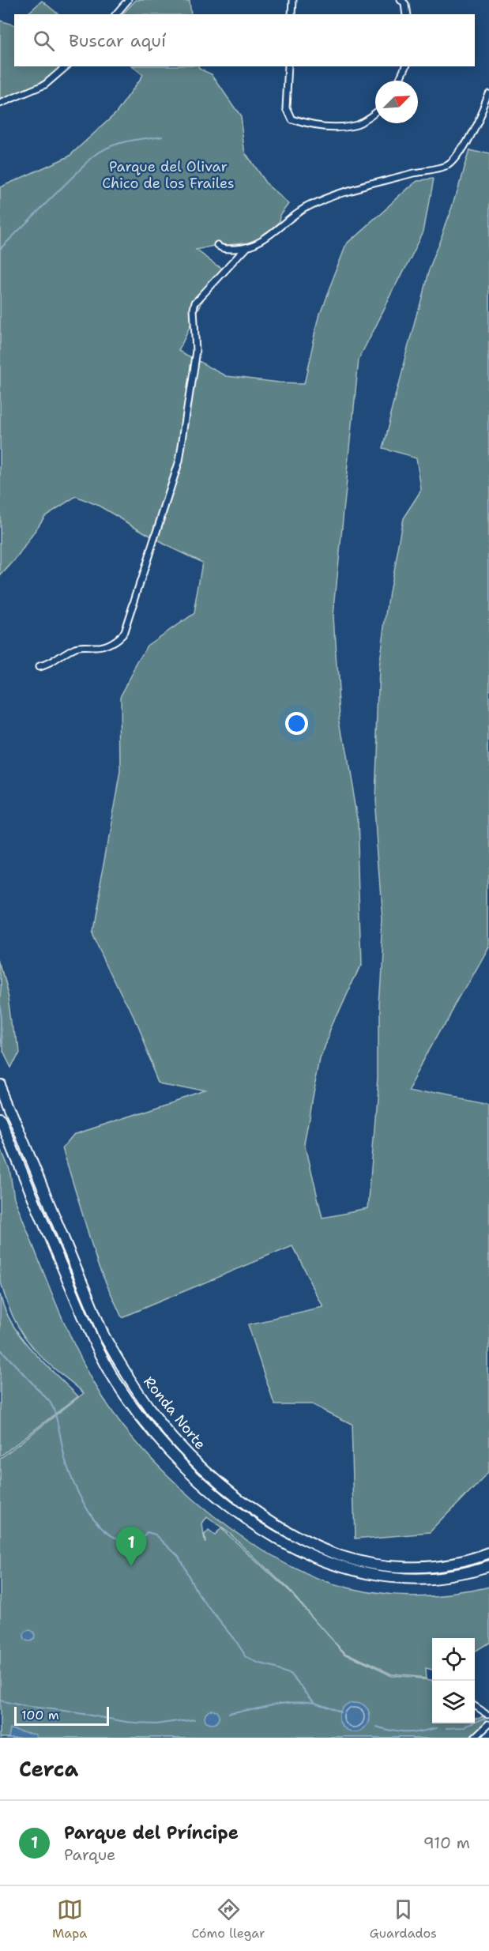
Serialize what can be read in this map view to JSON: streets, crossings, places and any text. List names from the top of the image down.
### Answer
{
  "streets": {
    "highway": ["Ronda Norte"]
  },
  "parks": ["Parque del Olivar Chico de los Frailes"],
  "scale_bar": "100 m",
  "north": "top right",
  "page": {
    "search": "Buscar aquí",
    "pins": "1",
    "scale": "100 m",
    "heading": "Cerca",
    "list": [
      {
        "mark": "1",
        "name": "Parque del Príncipe",
        "note": "Parque",
        "value": "910 m"
      }
    ],
    "nav": ["Mapa", "Cómo llegar", "Guardados"]
  }
}
